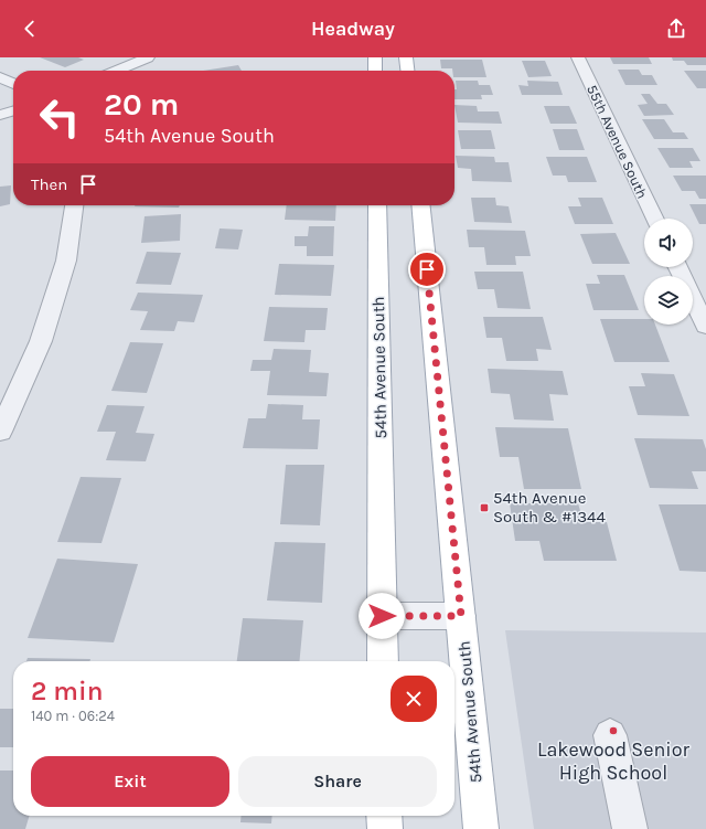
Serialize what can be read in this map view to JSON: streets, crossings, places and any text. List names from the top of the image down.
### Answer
{
  "streets": {
    "main road": ["54th Avenue South"],
    "street": ["55th Avenue South"]
  },
  "places": {
    "transit": ["54th Avenue South & #1344"],
    "other": ["Lakewood Senior High School"]
  },
  "page": {
    "header": "Headway",
    "turn": ["20 m", "54th Avenue South"],
    "then": "Then",
    "heading": ["2 min", "140 m · 06:24"],
    "buttons": ["Exit", "Share"]
  }
}
